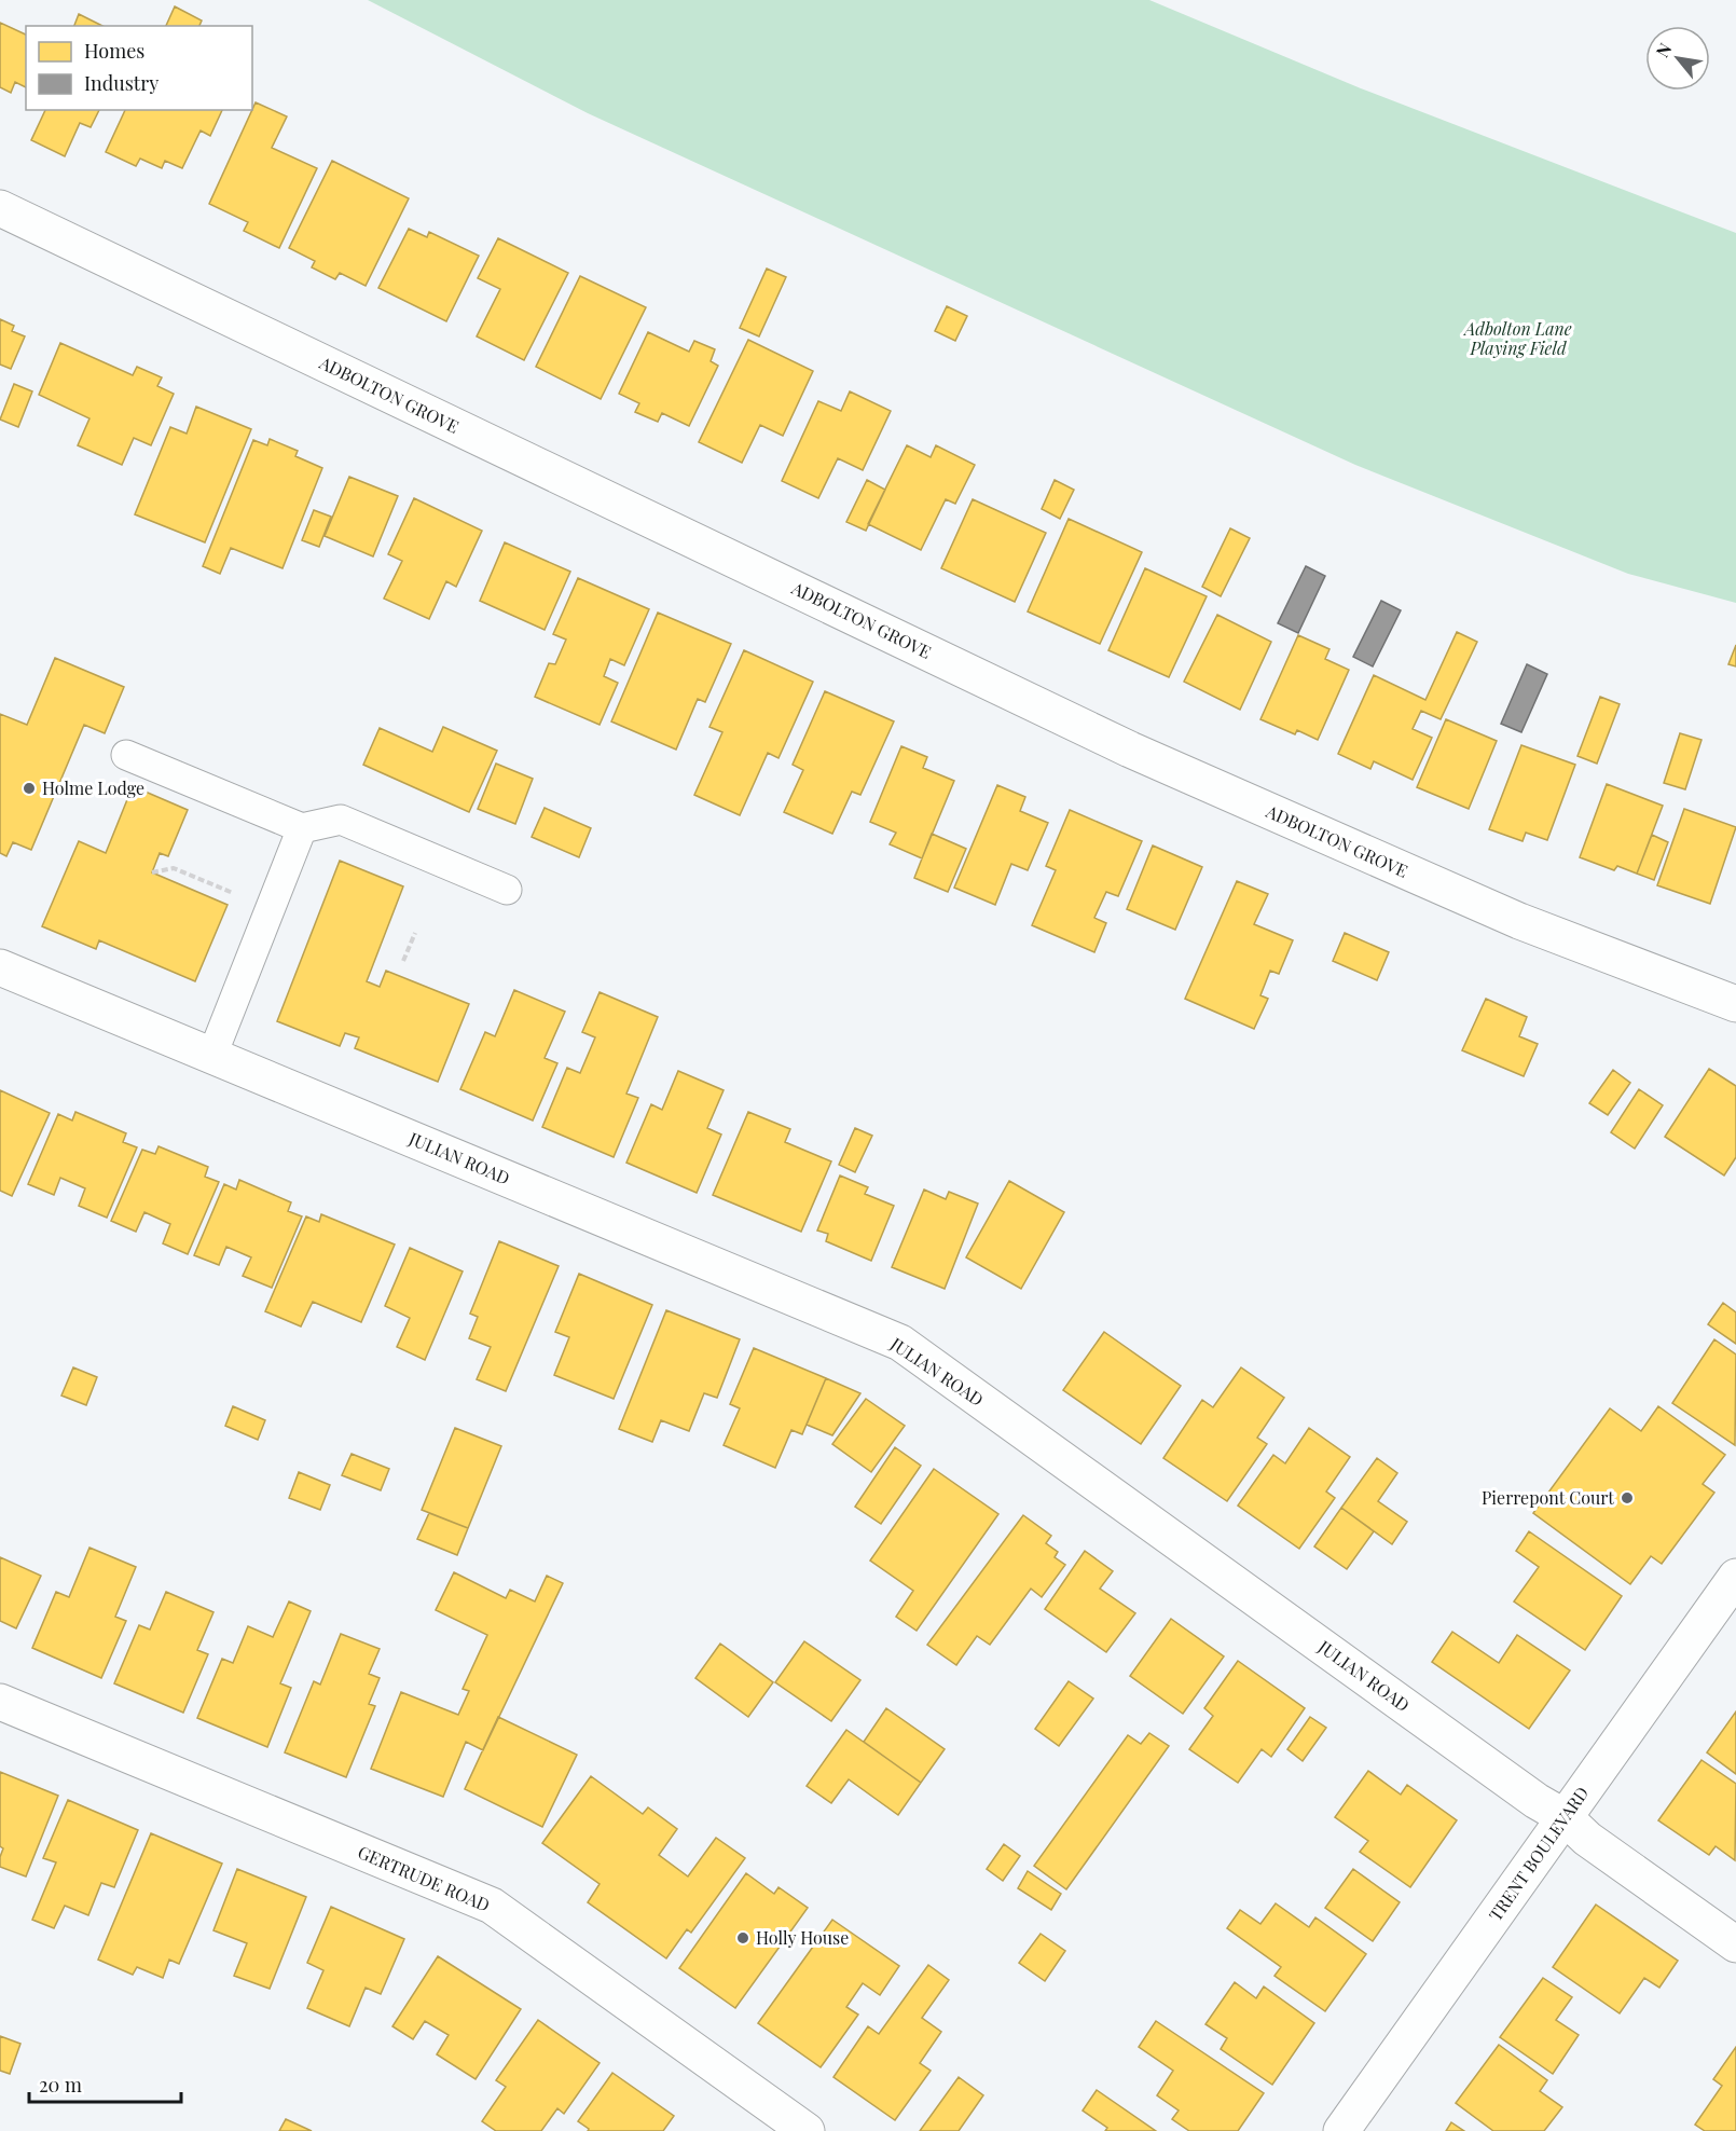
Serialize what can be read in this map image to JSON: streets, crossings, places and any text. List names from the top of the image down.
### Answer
{
  "streets": {
    "street": [
      "ADBOLTON GROVE",
      "JULIAN ROAD",
      "TRENT BOULEVARD",
      "GERTRUDE ROAD"
    ]
  },
  "crossings": [
    ["JULIAN ROAD", "TRENT BOULEVARD"]
  ],
  "parks": ["Adbolton Lane Playing Field"],
  "places": ["Holme Lodge", "Pierrepont Court", "Holly House"],
  "legend": ["Homes", "Industry"],
  "scale_bar": "20 m",
  "north": "top left"
}
